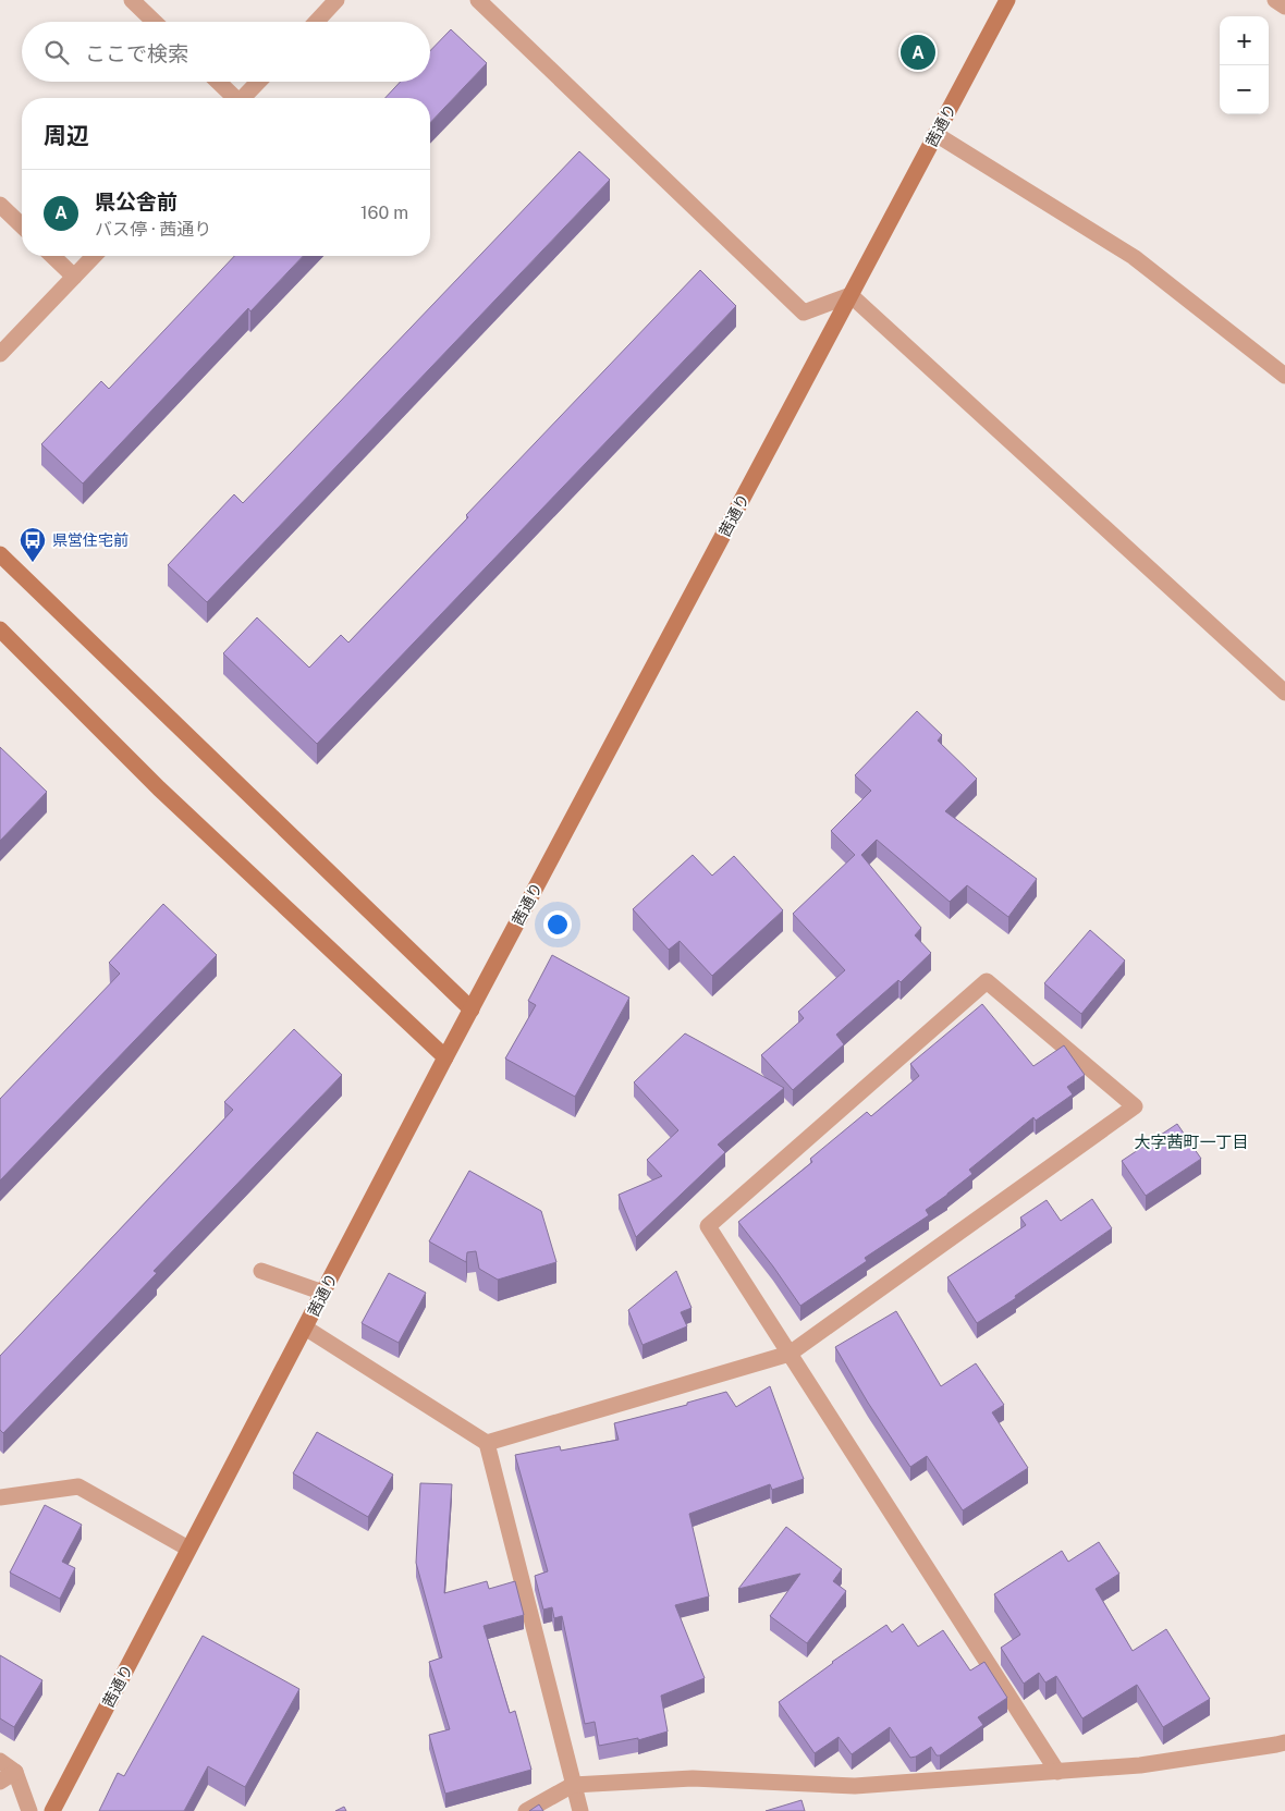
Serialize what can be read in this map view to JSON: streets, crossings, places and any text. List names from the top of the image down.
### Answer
{
  "streets": {
    "street": ["茜通り"]
  },
  "districts": ["大字茜町一丁目"],
  "places": {
    "bus stop": ["県営住宅前"]
  },
  "page": {
    "map_buttons": ["+", "−"],
    "search": "ここで検索",
    "pins": "A",
    "heading": "周辺",
    "list": [
      {
        "mark": "A",
        "name": "県公舎前",
        "note": "バス停 · 茜通り",
        "value": "160 m"
      }
    ]
  }
}
